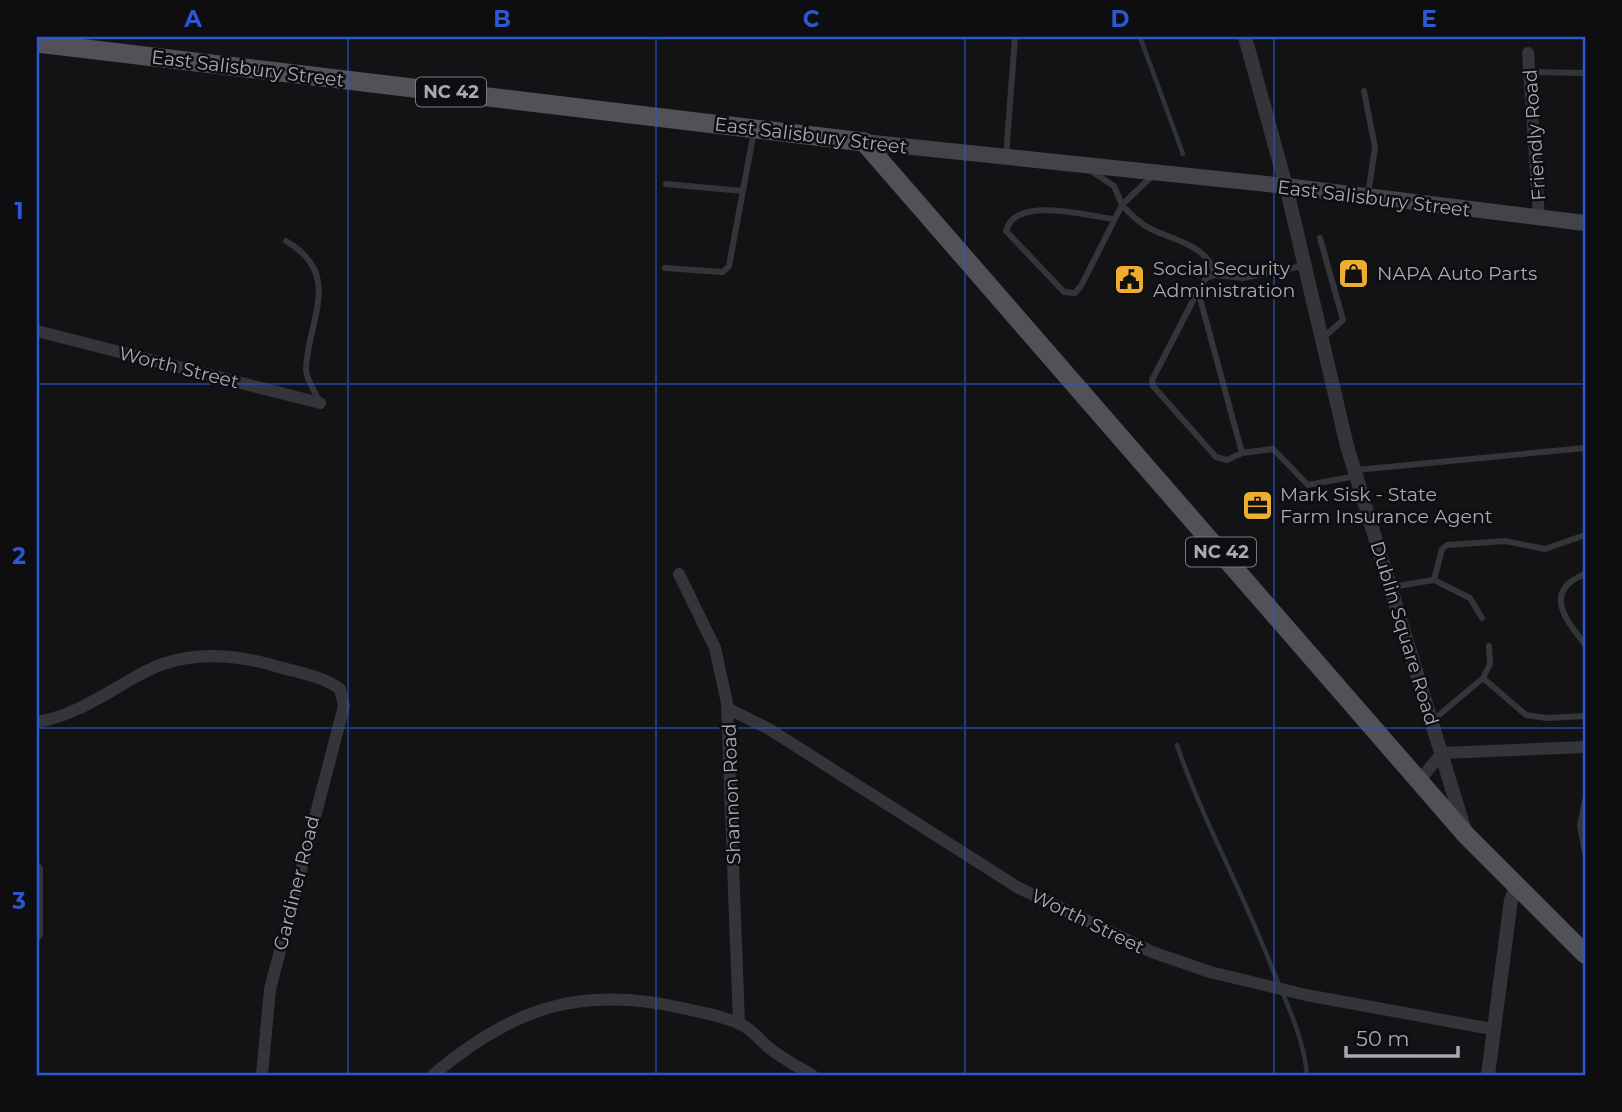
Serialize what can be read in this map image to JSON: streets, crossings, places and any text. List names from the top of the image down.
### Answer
{
  "streets": {
    "main road": ["East Salisbury Street", "NC 42"],
    "street": [
      "Friendly Road",
      "Worth Street",
      "Dublin Square Road",
      "Shannon Road",
      "Gardiner Road"
    ]
  },
  "crossings": [
    ["East Salisbury Street", "NC 42"],
    ["East Salisbury Street", "Friendly Road"],
    ["East Salisbury Street", "Dublin Square Road"],
    ["NC 42", "Dublin Square Road"],
    ["Worth Street", "Shannon Road"]
  ],
  "places": {
    "shop": ["NAPA Auto Parts"],
    "public building": ["Social Security Administration"],
    "office": ["Mark Sisk - State Farm Insurance Agent"]
  },
  "scale_bar": "50 m",
  "grid": {
    "columns": [
      "A",
      "B",
      "C",
      "D",
      "E"
    ],
    "rows": ["1", "2", "3"]
  }
}
